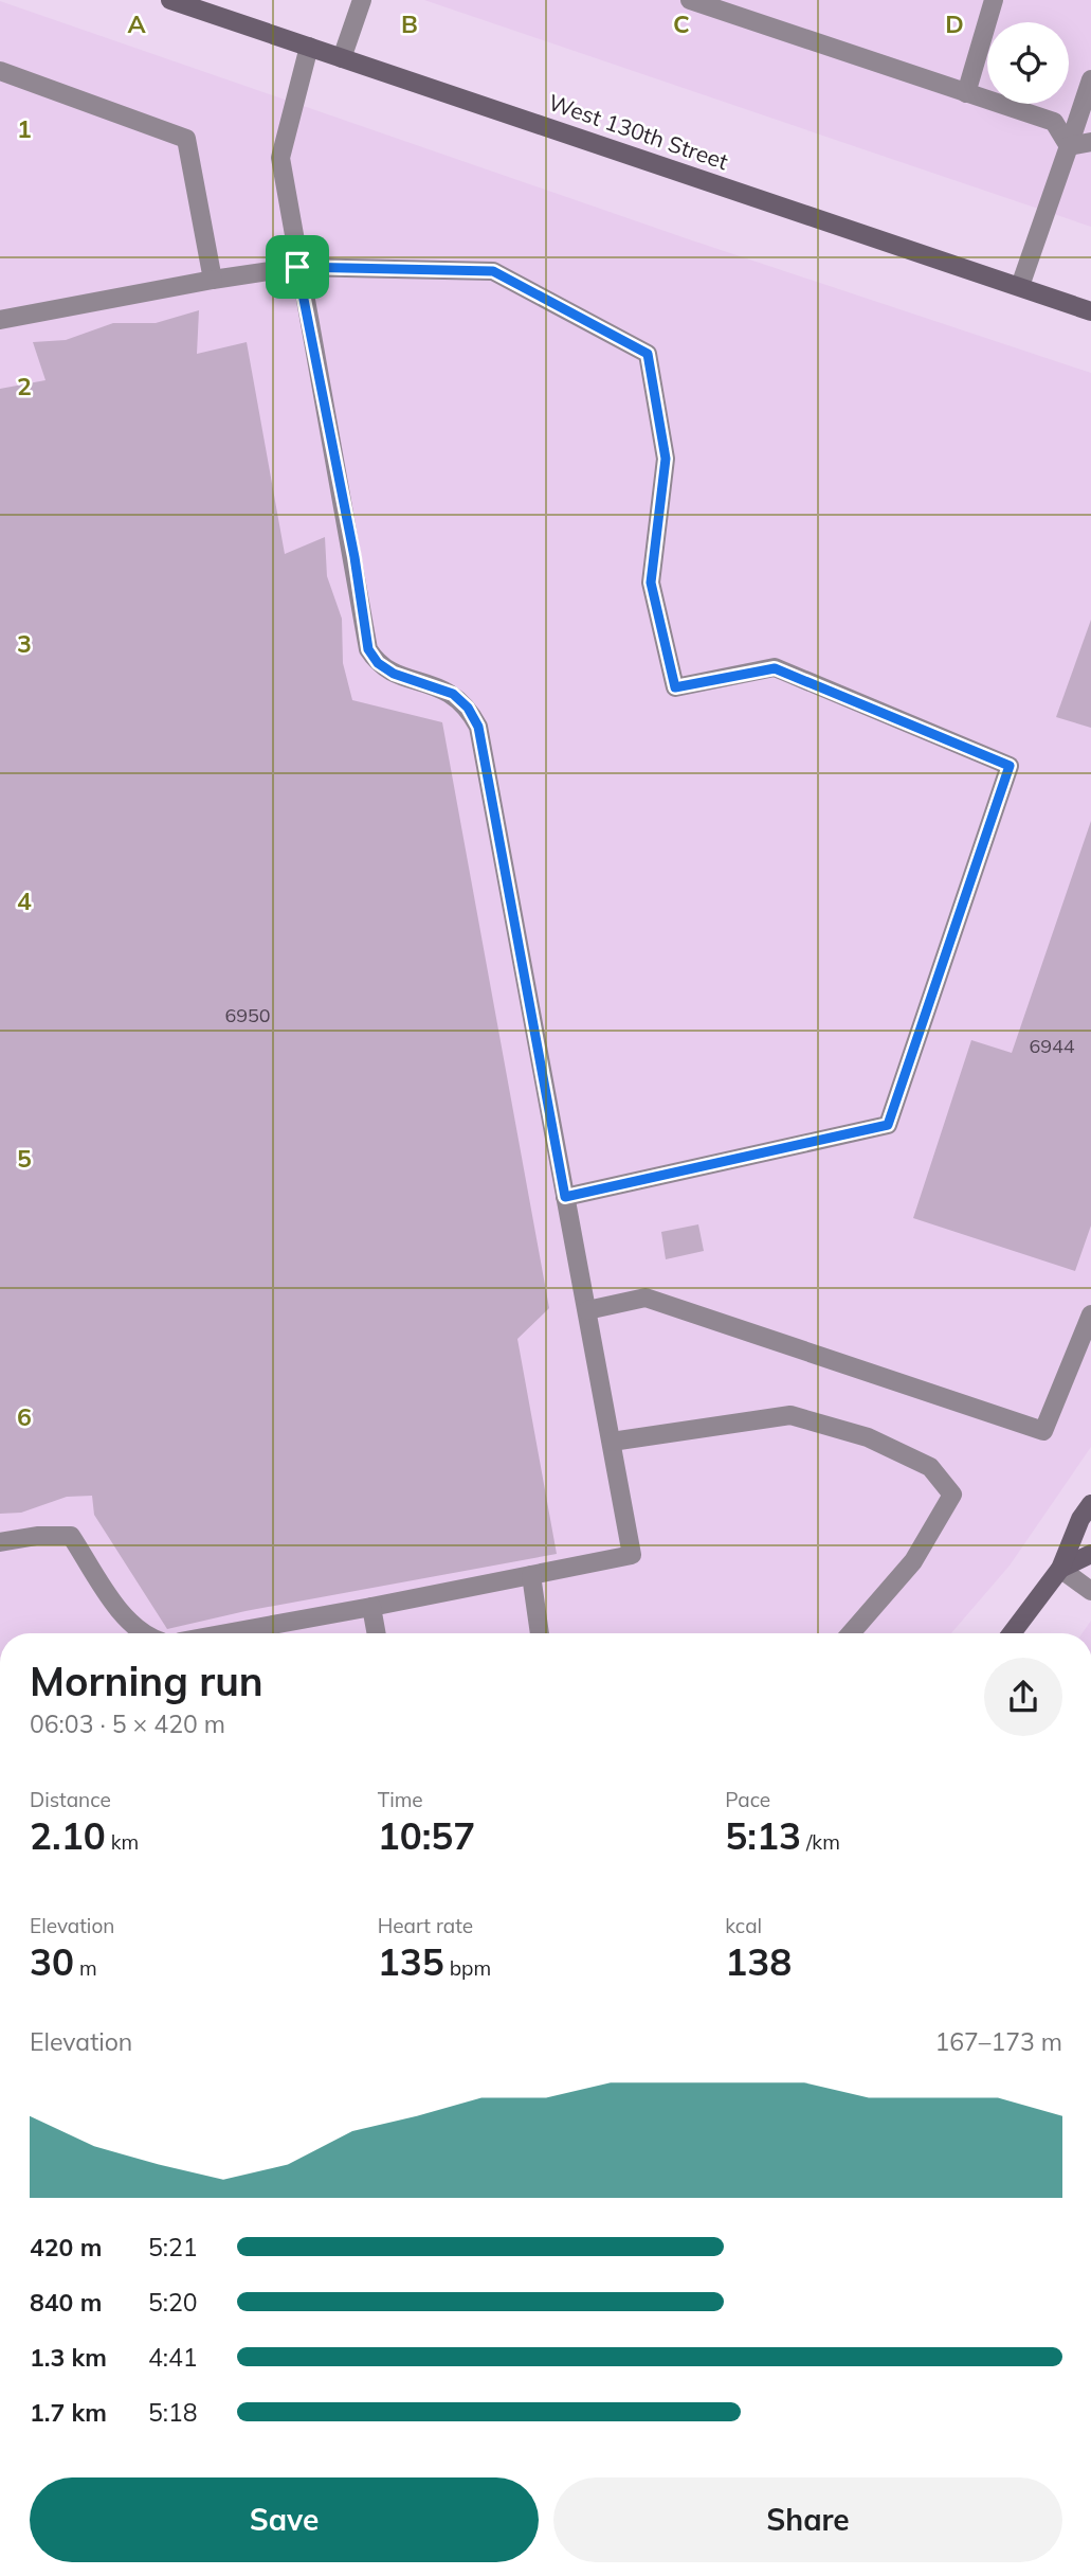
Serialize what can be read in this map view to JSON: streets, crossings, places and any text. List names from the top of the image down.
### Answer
{
  "streets": {
    "main road": ["West 130th Street"]
  },
  "house_numbers": ["6950", "6944"],
  "page": {
    "heading": ["Morning run", "06:03 · 5 × 420 m"],
    "stats": [
      ["Distance", "2.10 km"],
      ["Time", "10:57"],
      ["Pace", "5:13 /km"],
      ["Elevation", "30 m"],
      ["Heart rate", "135 bpm"],
      ["kcal", "138"]
    ],
    "chart": ["Elevation", "167–173 m"],
    "list": [
      {
        "name": "420 m",
        "note": "5:21"
      },
      {
        "name": "840 m",
        "note": "5:20"
      },
      {
        "name": "1.3 km",
        "note": "4:41"
      },
      {
        "name": "1.7 km",
        "note": "5:18"
      }
    ],
    "buttons": ["Save", "Share"]
  },
  "grid": {
    "columns": [
      "A",
      "B",
      "C",
      "D"
    ],
    "rows": [
      "1",
      "2",
      "3",
      "4",
      "5",
      "6"
    ]
  }
}
